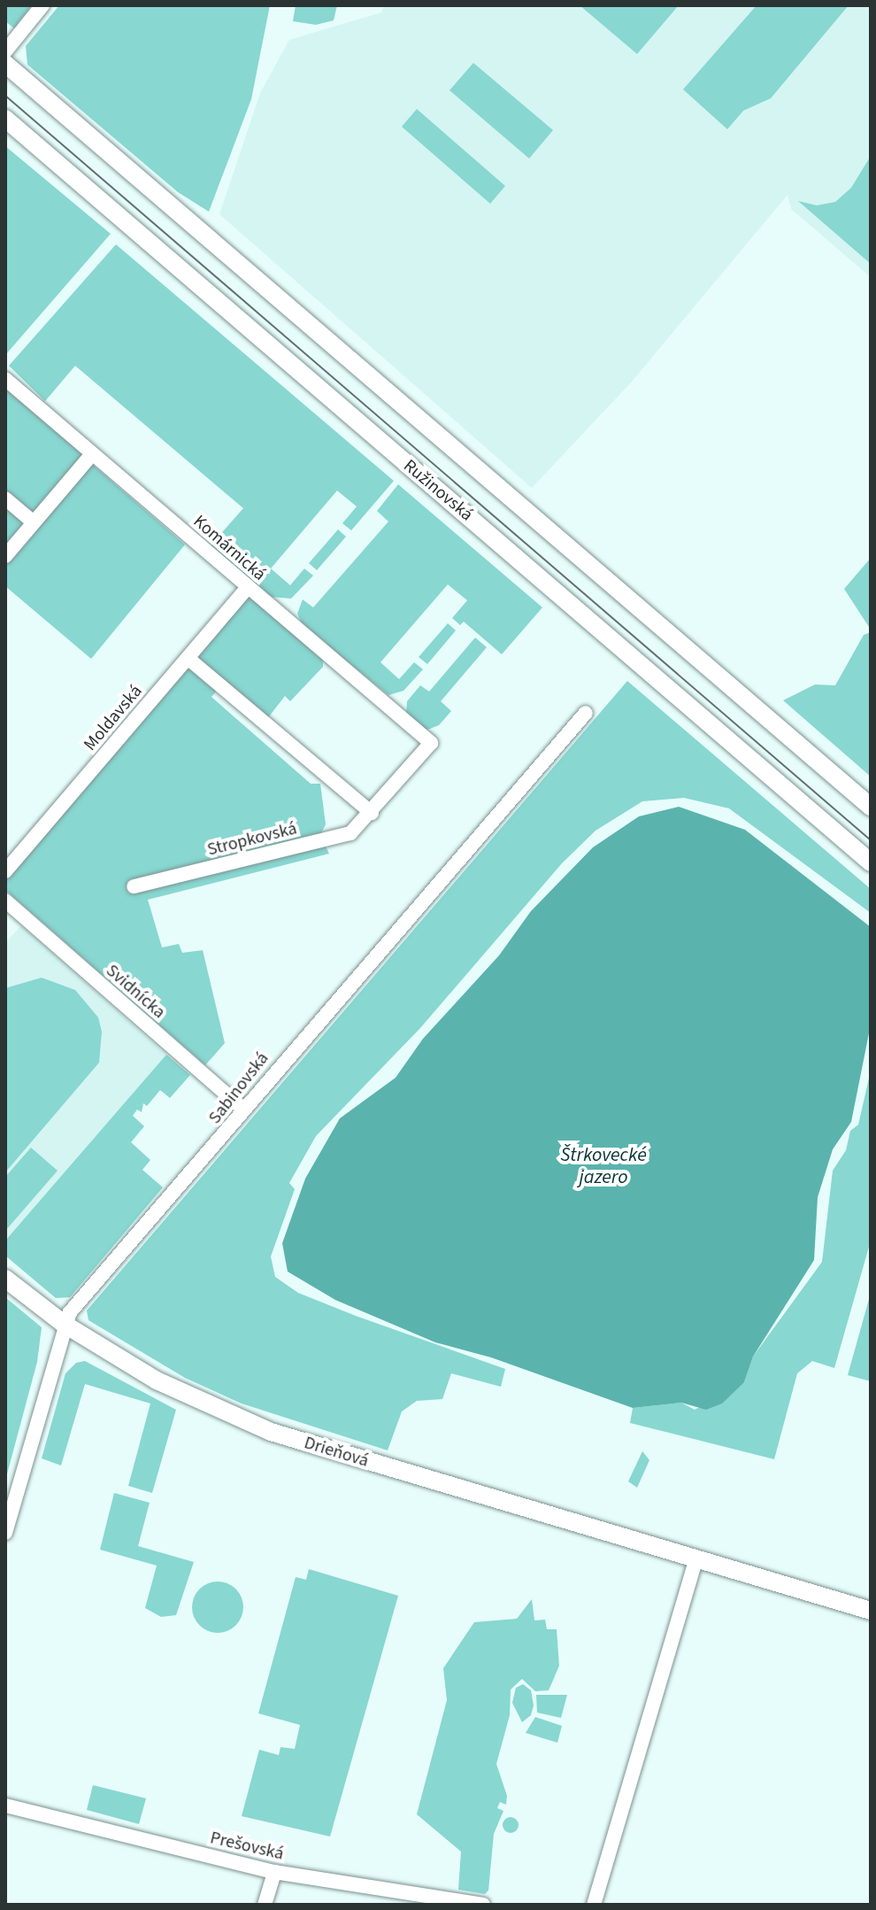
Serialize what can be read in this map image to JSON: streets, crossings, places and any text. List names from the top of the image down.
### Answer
{
  "streets": {
    "street": [
      "Ružinovská",
      "Komárnická",
      "Moldavská",
      "Stropkovská",
      "Svidnícka",
      "Sabinovská",
      "Drieňová",
      "Prešovská"
    ]
  },
  "crossings": [
    ["Komárnická", "Moldavská"],
    ["Komárnická", "Stropkovská"],
    ["Svidnícka", "Sabinovská"],
    ["Sabinovská", "Drieňová"]
  ],
  "water": ["Štrkovecké jazero"]
}
